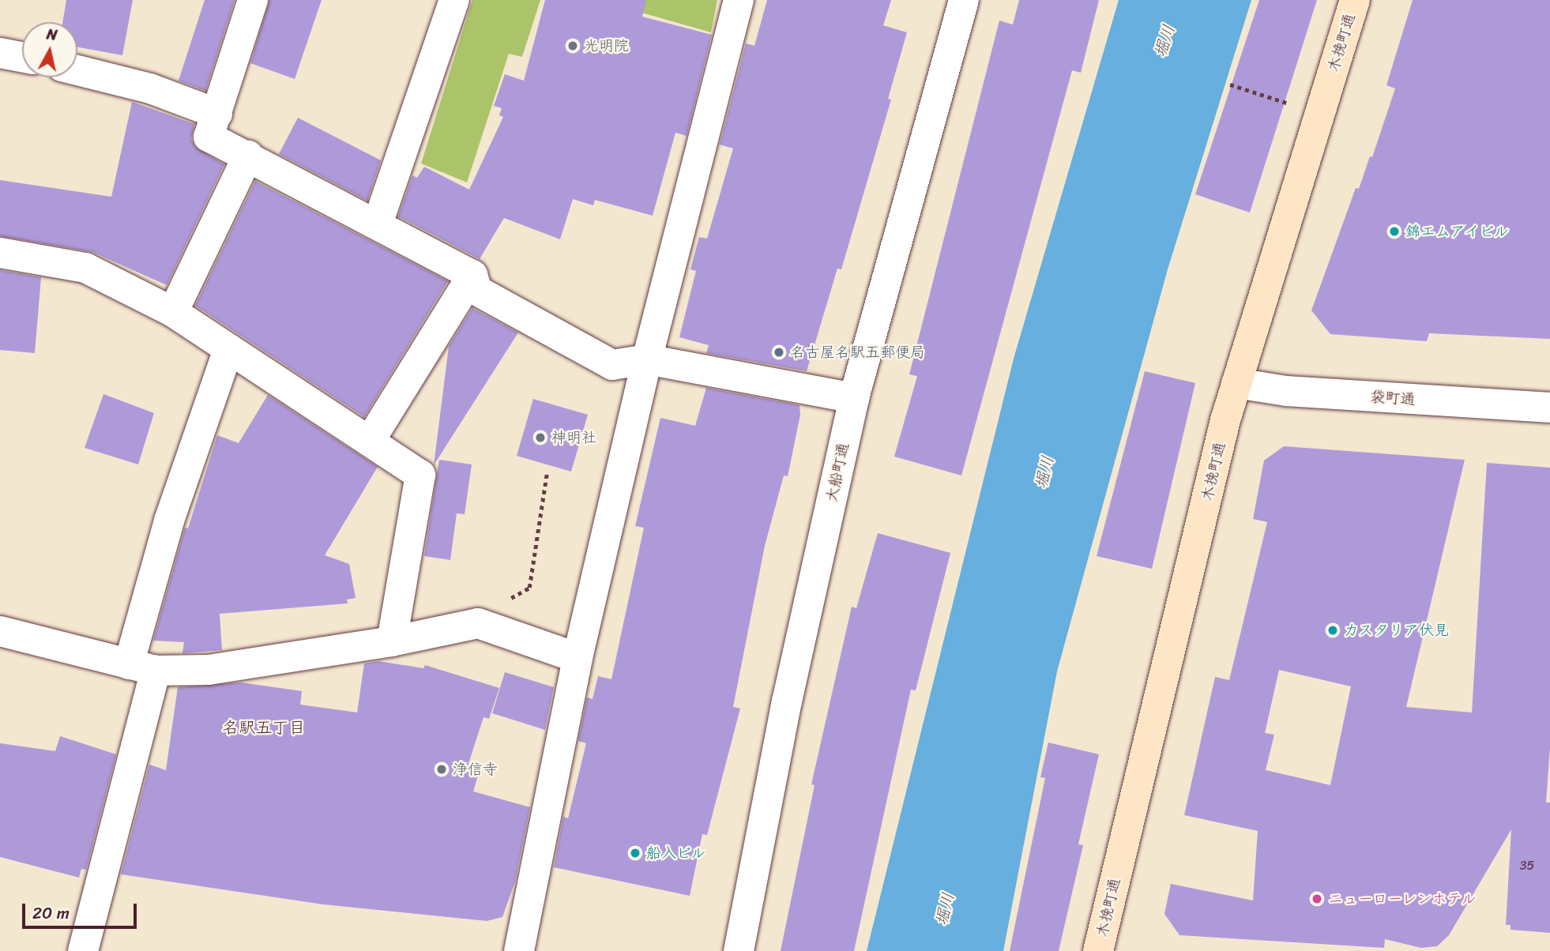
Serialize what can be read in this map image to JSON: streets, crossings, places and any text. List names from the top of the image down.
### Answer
{
  "streets": {
    "street": ["木挽町通", "袋町通", "大船町通"]
  },
  "crossings": [
    ["木挽町通", "袋町通"]
  ],
  "districts": ["名駅五丁目"],
  "water": ["堀川"],
  "places": [
    "光明院",
    "錦エムアイビル",
    "名古屋名駅五郵便局",
    "神明社",
    "カスタリア伏見",
    "浄信寺",
    "船入ビル",
    "ニューローレンホテル"
  ],
  "house_numbers": ["35"],
  "scale_bar": "20 m",
  "north": "top"
}
